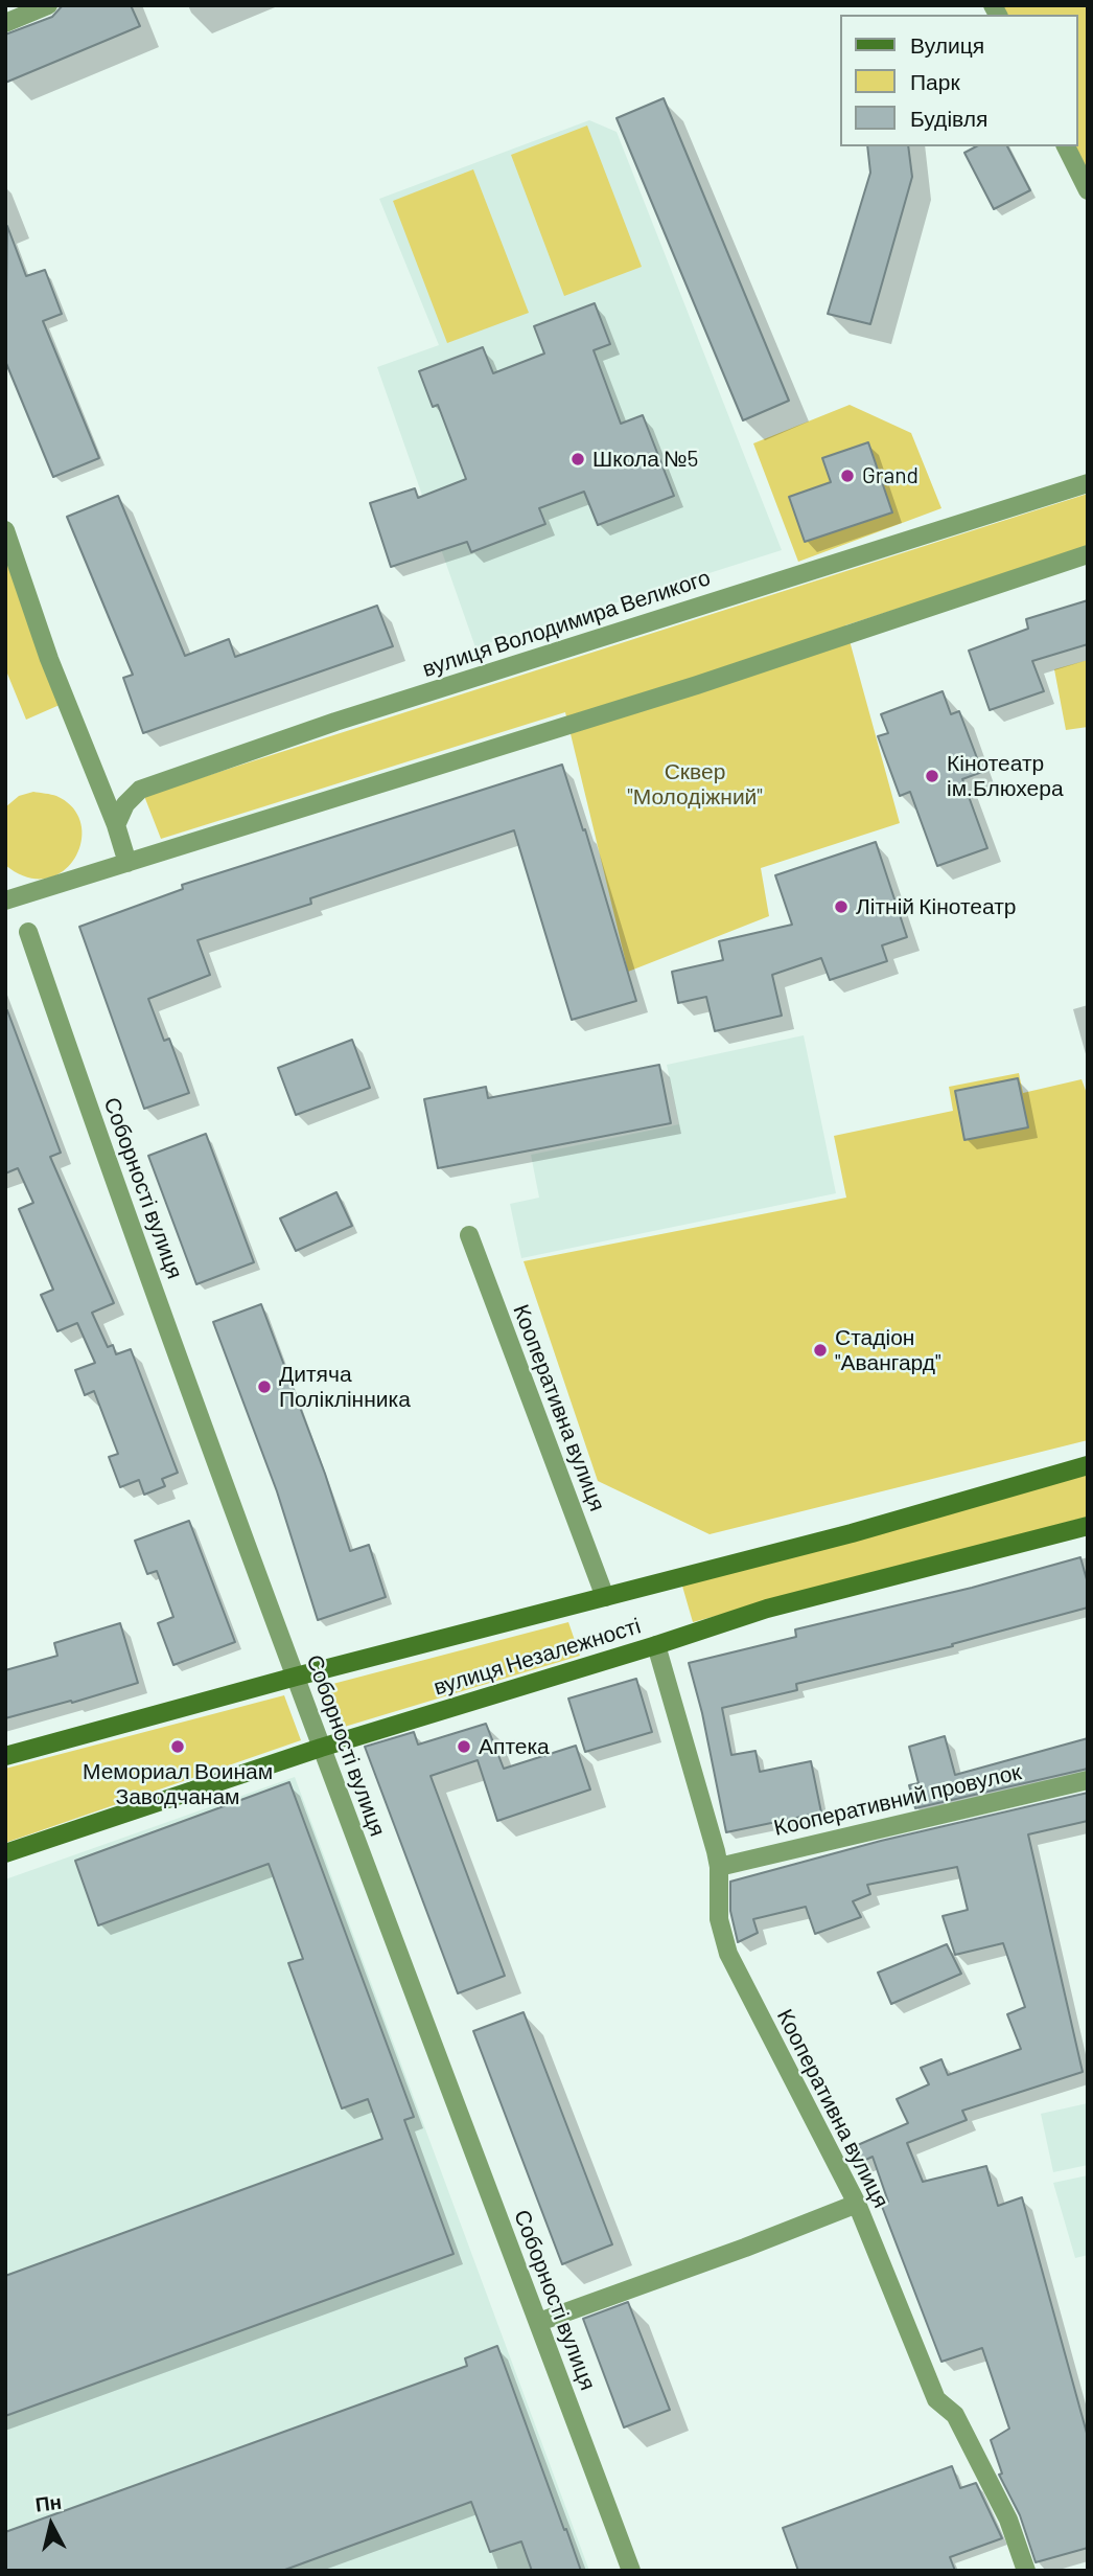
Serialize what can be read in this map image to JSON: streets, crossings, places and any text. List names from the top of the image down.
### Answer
{
  "streets": {
    "street": [
      "вулиця Володимира Великого",
      "Соборності вулиця",
      "Кооперативна вулиця",
      "вулиця Незалежності",
      "Кооперативний провулок"
    ]
  },
  "crossings": [
    ["Соборності вулиця", "вулиця Незалежності"],
    ["Кооперативна вулиця", "вулиця Незалежності"],
    ["Кооперативна вулиця", "Кооперативний провулок"]
  ],
  "parks": ["Сквер \"Молодіжний\""],
  "places": [
    "Школа №5",
    "Grand",
    "Кінотеатр ім.Блюхера",
    "Літній Кінотеатр",
    "Стадіон \"Авангард\"",
    "Дитяча Поліклінника",
    "Мемориал Воинам Заводчанам",
    "Аптека"
  ],
  "legend": ["Вулиця", "Парк", "Будівля"],
  "north": "top"
}
